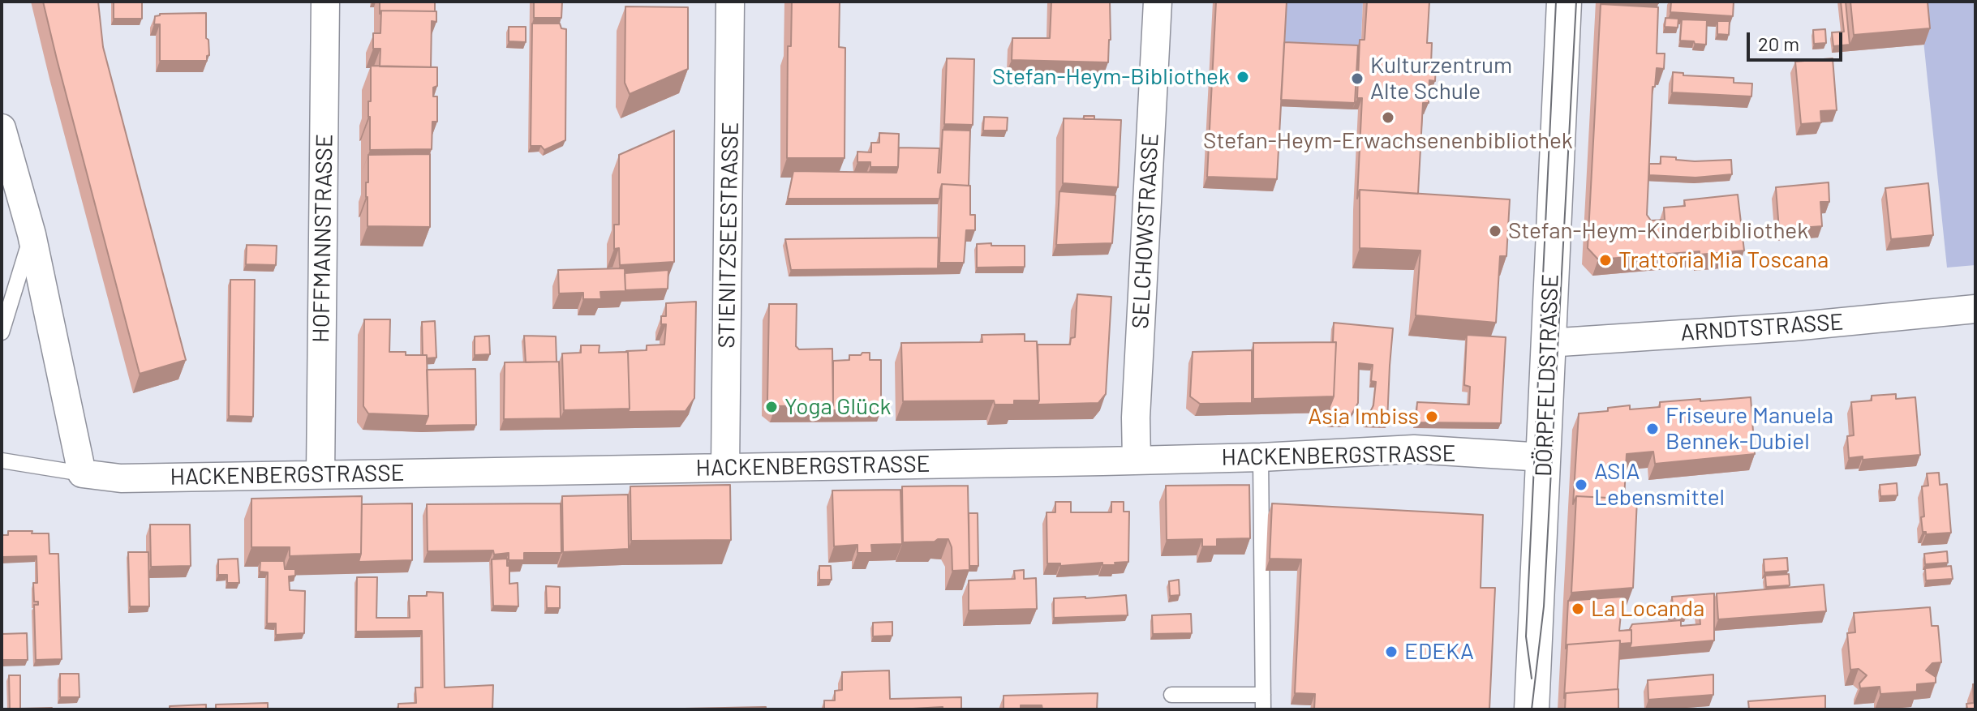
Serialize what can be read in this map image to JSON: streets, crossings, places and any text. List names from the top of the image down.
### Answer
{
  "streets": {
    "street": [
      "SELCHOWSTRASSE",
      "STIENITZSEESTRASSE",
      "HOFFMANNSTRASSE",
      "ARNDTSTRASSE",
      "DÖRPFELDSTRASSE",
      "HACKENBERGSTRASSE"
    ]
  },
  "crossings": [
    ["SELCHOWSTRASSE", "HACKENBERGSTRASSE"],
    ["STIENITZSEESTRASSE", "HACKENBERGSTRASSE"],
    ["HOFFMANNSTRASSE", "HACKENBERGSTRASSE"],
    ["ARNDTSTRASSE", "DÖRPFELDSTRASSE"],
    ["DÖRPFELDSTRASSE", "HACKENBERGSTRASSE"]
  ],
  "places": [
    "Stefan-Heym-Bibliothek",
    "Kulturzentrum Alte Schule",
    "Stefan-Heym-Erwachsenenbibliothek",
    "Stefan-Heym-Kinderbibliothek",
    "Trattoria Mia Toscana",
    "Yoga Glück",
    "Asia Imbiss",
    "Friseure Manuela Bennek-Dubiel",
    "ASIA Lebensmittel",
    "La Locanda",
    "EDEKA"
  ],
  "scale_bar": "20 m"
}
